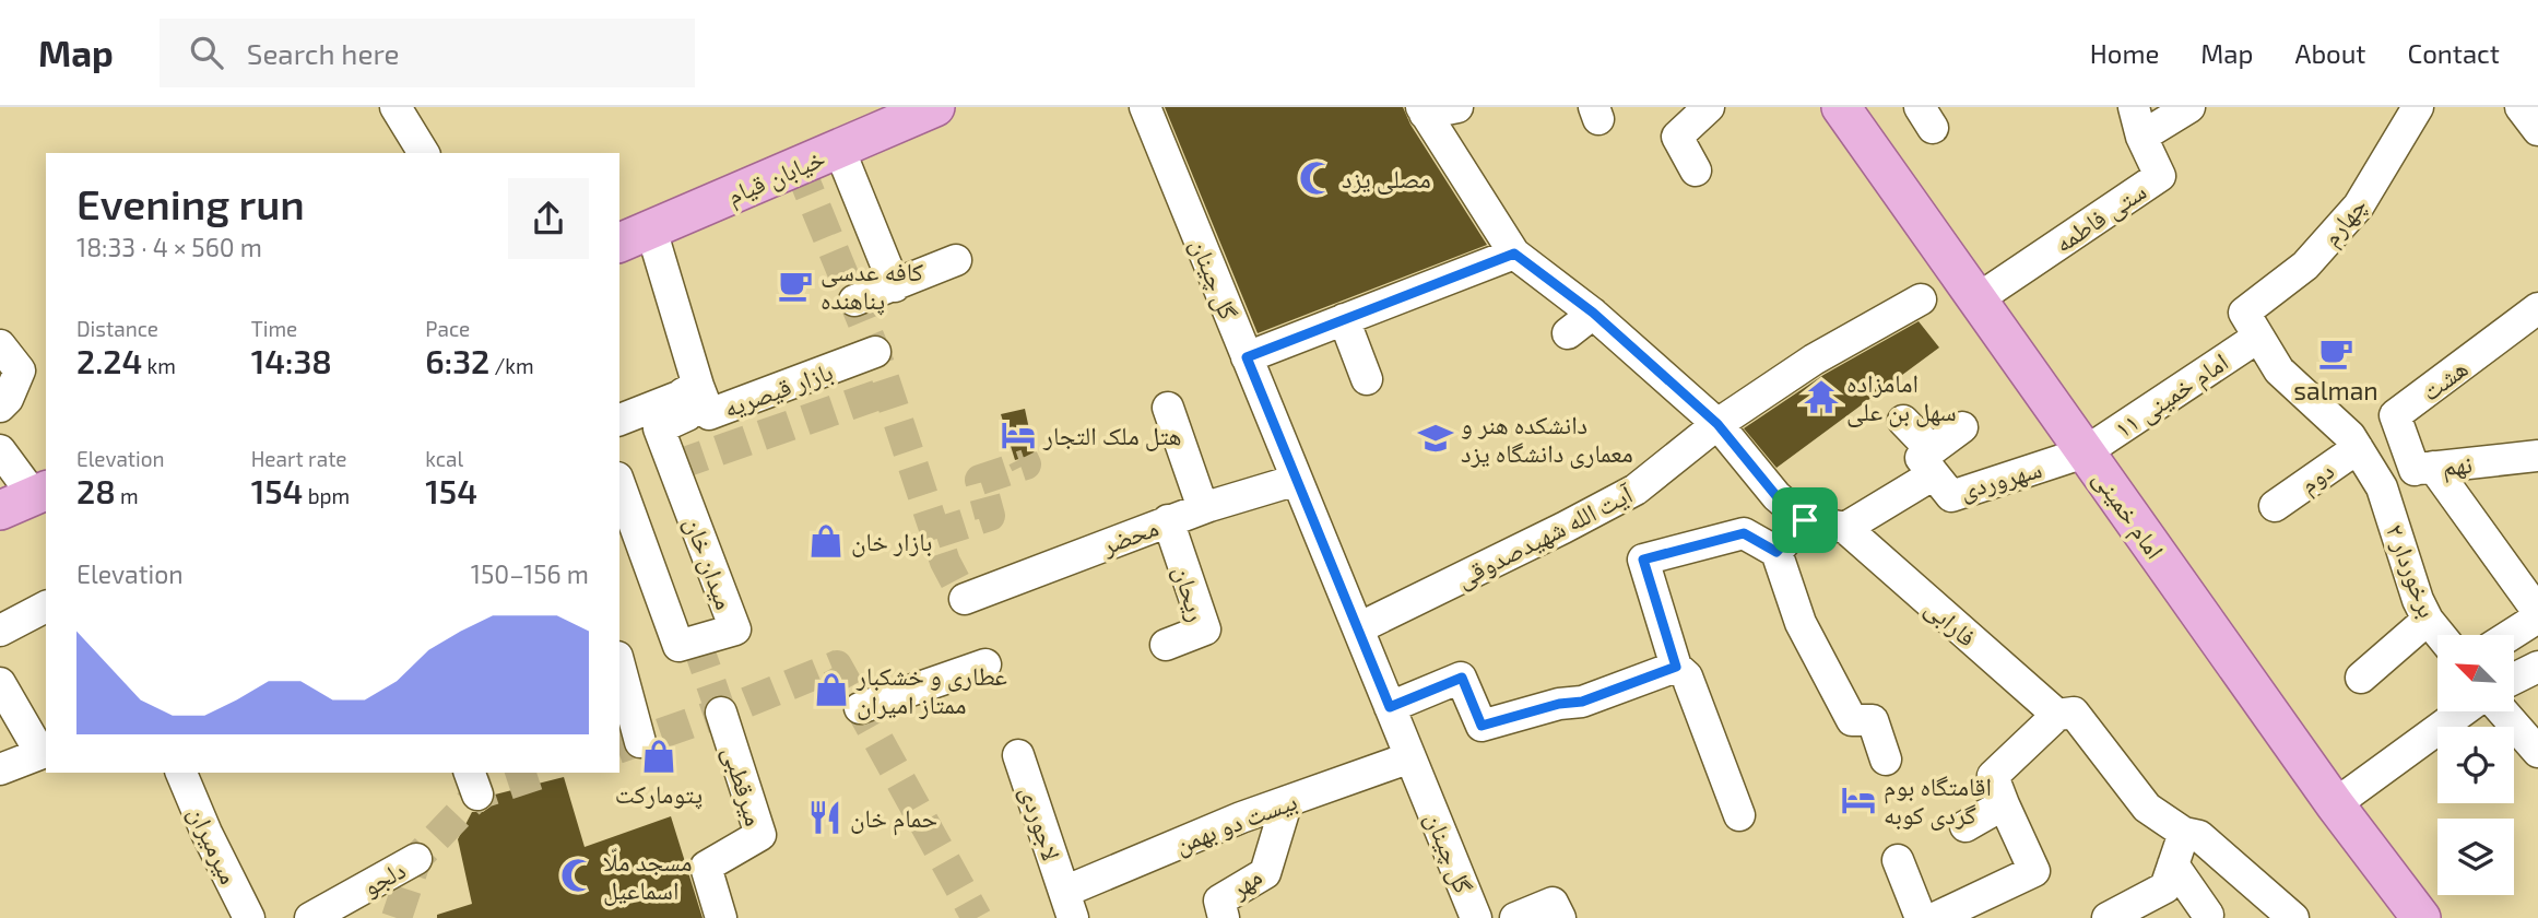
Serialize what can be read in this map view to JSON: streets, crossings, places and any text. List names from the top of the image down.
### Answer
{
  "streets": {
    "main road": ["خیابان قیام", "امام خمینی"],
    "street": [
      "ستی فاطمه",
      "چهارم",
      "گل چینان",
      "هشت",
      "بازار قیصریه",
      "امام خمینی ۱۱",
      "نهم",
      "دوم",
      "سهروردی",
      "محضر",
      "آیت الله شهیدصدوقی",
      "میدان خان",
      "برخوردار ۲",
      "ریحان",
      "فارابی",
      "میرقطبی",
      "بیست دو بهمن",
      "لاجوردی",
      "میرمیران",
      "دلجو",
      "مهر"
    ]
  },
  "crossings": [
    ["ستی فاطمه", "امام خمینی"],
    ["چهارم", "امام خمینی ۱۱"],
    ["چهارم", "برخوردار ۲"],
    ["گل چینان", "محضر"],
    ["گل چینان", "آیت الله شهیدصدوقی"],
    ["گل چینان", "بیست دو بهمن"],
    ["هشت", "نهم"],
    ["بازار قیصریه", "میدان خان"],
    ["امام خمینی ۱۱", "سهروردی"],
    ["امام خمینی ۱۱", "امام خمینی"],
    ["امام خمینی ۱۱", "برخوردار ۲"],
    ["نهم", "برخوردار ۲"],
    ["دوم", "برخوردار ۲"],
    ["سهروردی", "امام خمینی"],
    ["سهروردی", "فارابی"],
    ["محضر", "ریحان"],
    ["بیست دو بهمن", "لاجوردی"],
    ["بیست دو بهمن", "مهر"]
  ],
  "places": {
    "mosque": ["مصلی یزد", "مسجد ملّا اسماعیل"],
    "cafe": ["کافه عدسی پناهنده", "salman"],
    "temple": ["امامزاده سهل بن علی"],
    "hotel": ["هتل ملک التجار", "اقامتگاه بوم گردی کوبه"],
    "school or university": ["دانشکده هنر و معماری دانشگاه یزد"],
    "shop": ["بازار خان", "عطاری و خشکبار ممتاز امیران", "پتومارکت"],
    "restaurant": ["حمام خان"]
  },
  "north": "top left",
  "page": {
    "header": "Map",
    "search": "Search here",
    "nav": [
      "Home",
      "Map",
      "About",
      "Contact"
    ],
    "heading": ["Evening run", "18:33 · 4 × 560 m"],
    "stats": [
      ["Distance", "2.24 km"],
      ["Time", "14:38"],
      ["Pace", "6:32 /km"],
      ["Elevation", "28 m"],
      ["Heart rate", "154 bpm"],
      ["kcal", "154"]
    ],
    "chart": ["Elevation", "150–156 m"]
  }
}
